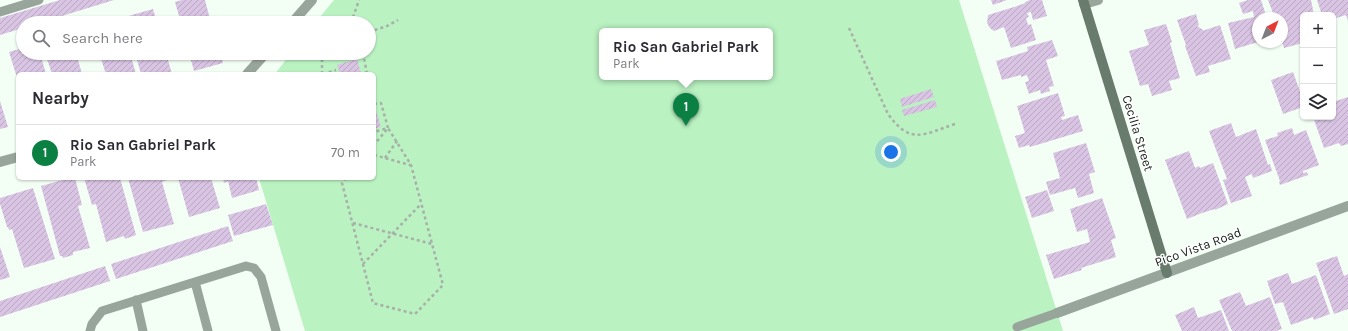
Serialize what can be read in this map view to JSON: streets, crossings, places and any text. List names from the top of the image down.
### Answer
{
  "streets": {
    "street": ["Cecilia Street", "Pico Vista Road"]
  },
  "crossings": [
    ["Cecilia Street", "Pico Vista Road"]
  ],
  "north": "top right",
  "page": {
    "map_buttons": ["+", "−"],
    "search": "Search here",
    "popup": ["Rio San Gabriel Park", "Park"],
    "heading": "Nearby",
    "pins": "1",
    "list": [
      {
        "mark": "1",
        "name": "Rio San Gabriel Park",
        "note": "Park",
        "value": "70 m"
      }
    ]
  }
}
